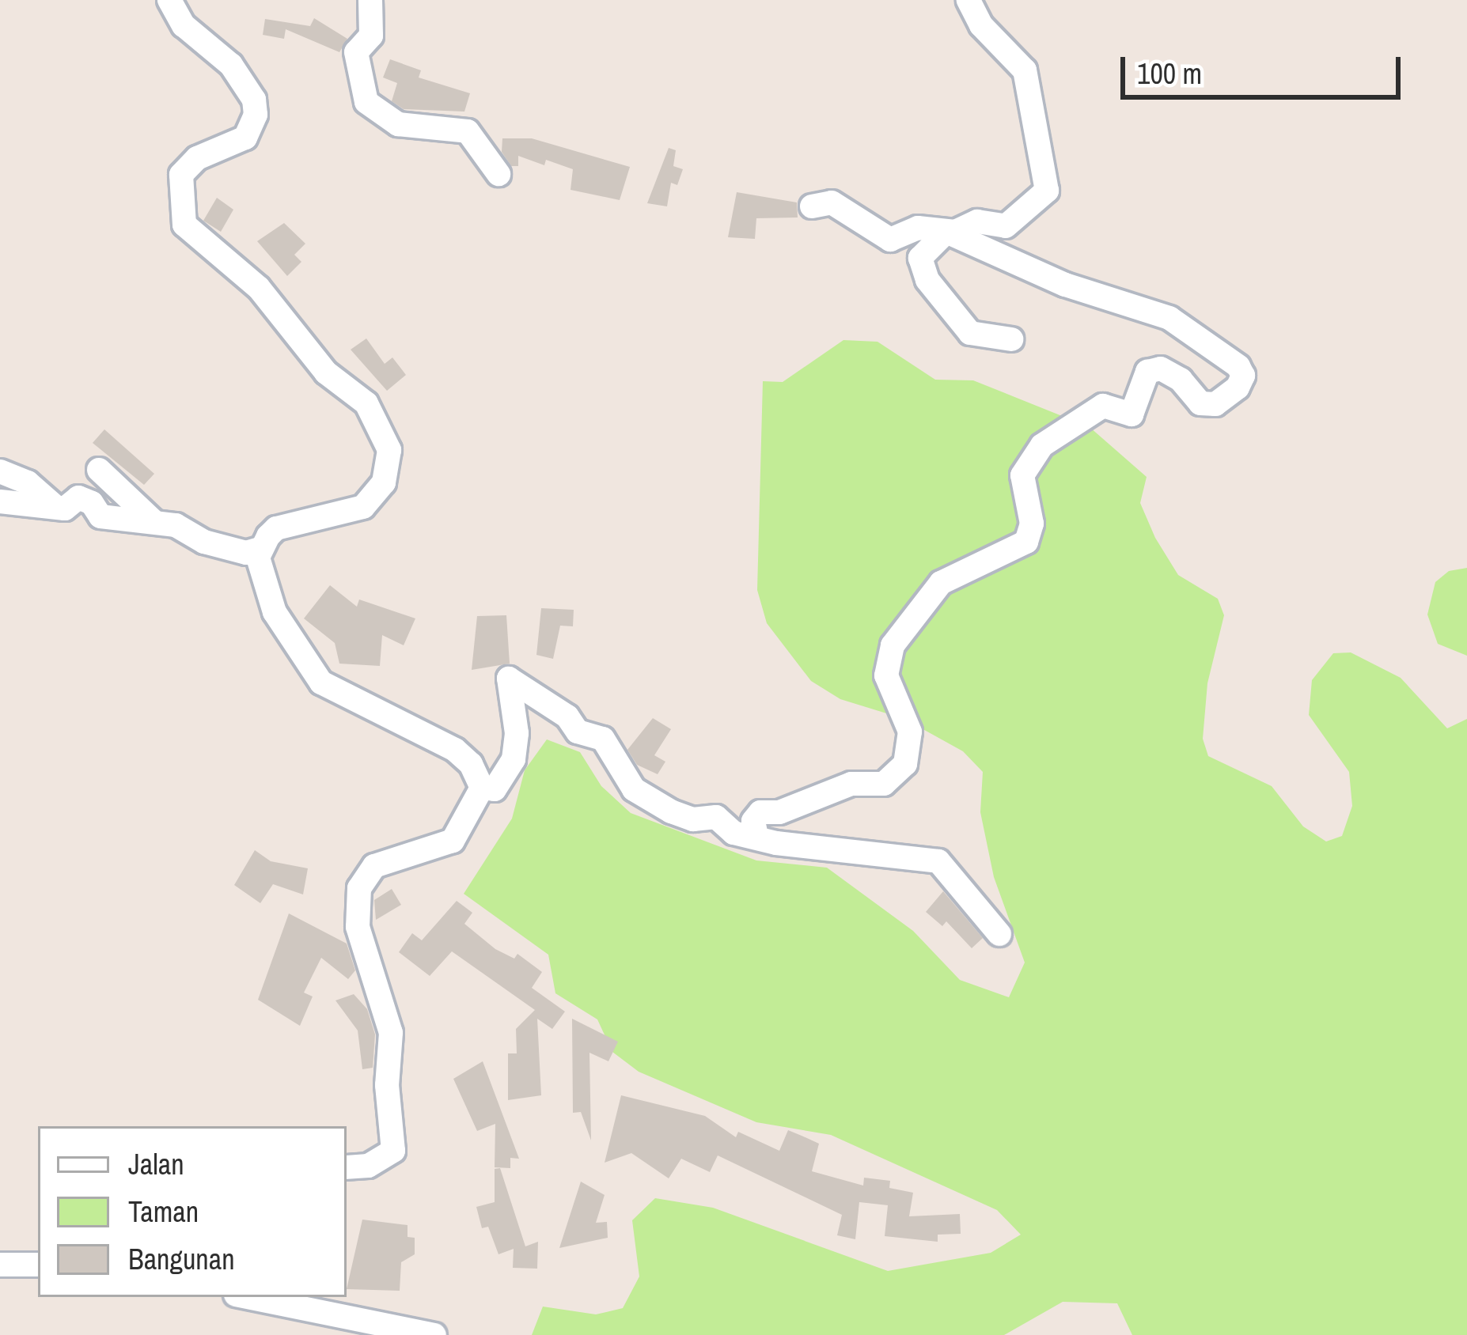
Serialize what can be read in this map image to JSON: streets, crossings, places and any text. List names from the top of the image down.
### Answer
{
  "legend": ["Jalan", "Taman", "Bangunan"],
  "scale_bar": "100 m"
}
